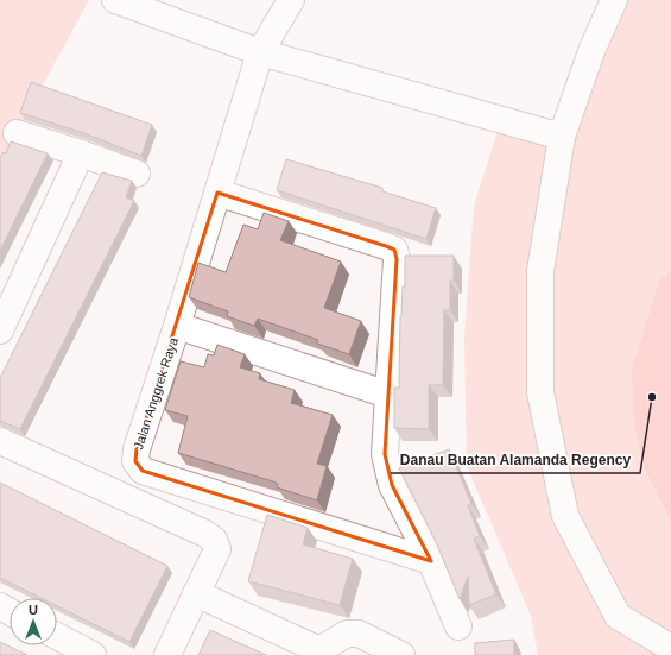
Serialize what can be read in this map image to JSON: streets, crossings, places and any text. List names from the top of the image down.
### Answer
{
  "streets": {
    "street": ["Jalan Anggrek Raya"]
  },
  "places": ["Danau Buatan Alamanda Regency"],
  "north": "top"
}
